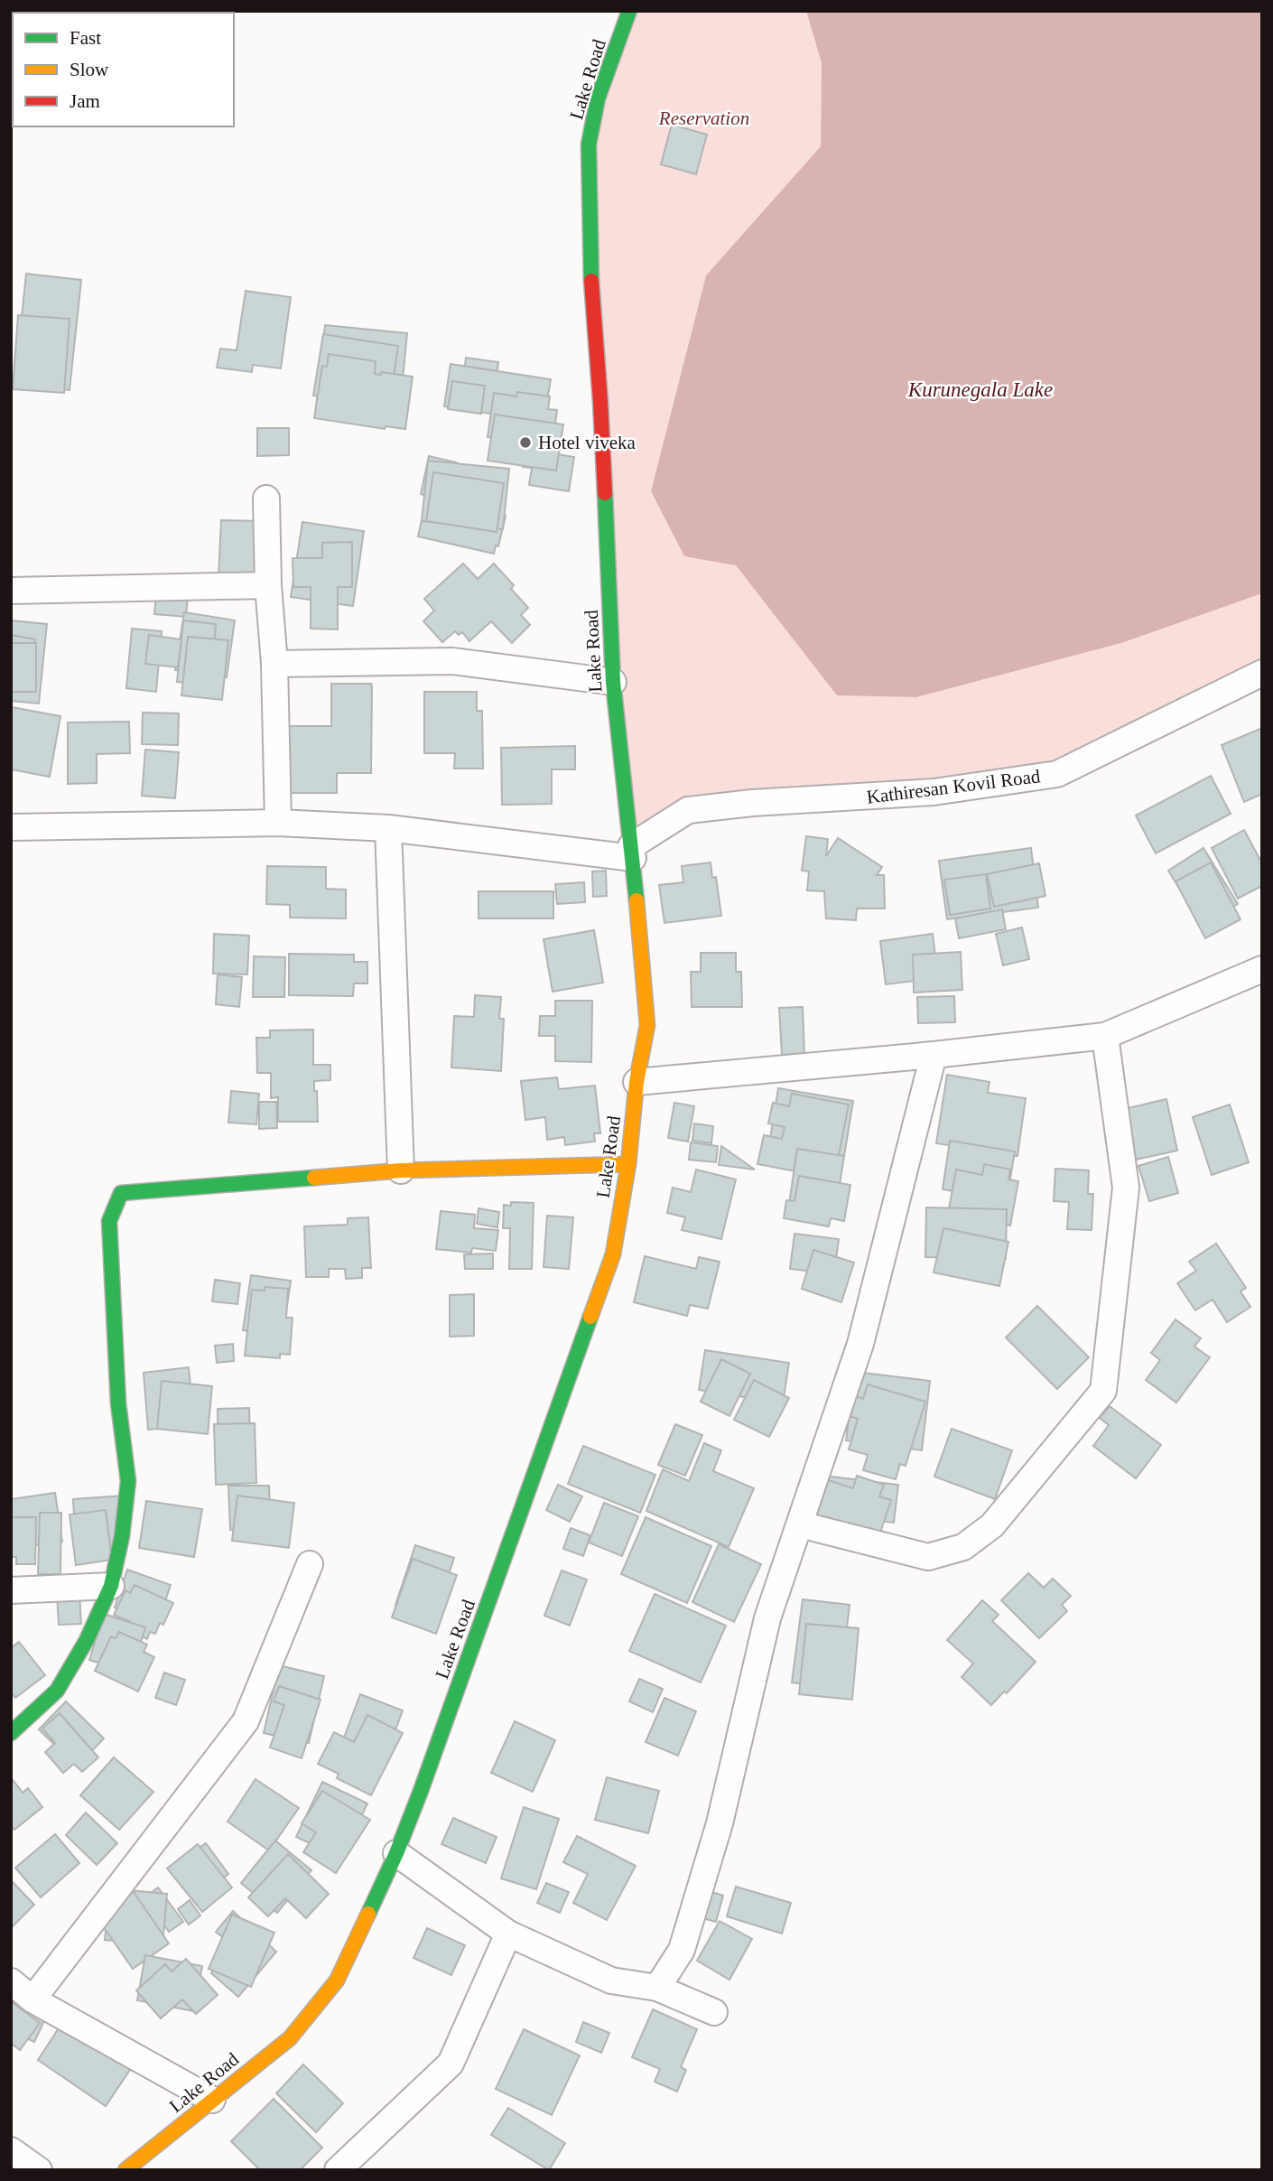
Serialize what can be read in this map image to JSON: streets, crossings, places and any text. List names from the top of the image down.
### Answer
{
  "streets": {
    "main road": ["Lake Road"],
    "street": ["Kathiresan Kovil Road"]
  },
  "crossings": [
    ["Lake Road", "Kathiresan Kovil Road"]
  ],
  "water": ["Kurunegala Lake"],
  "parks": ["Reservation"],
  "places": ["Hotel viveka"],
  "legend": ["Fast", "Slow", "Jam"]
}
